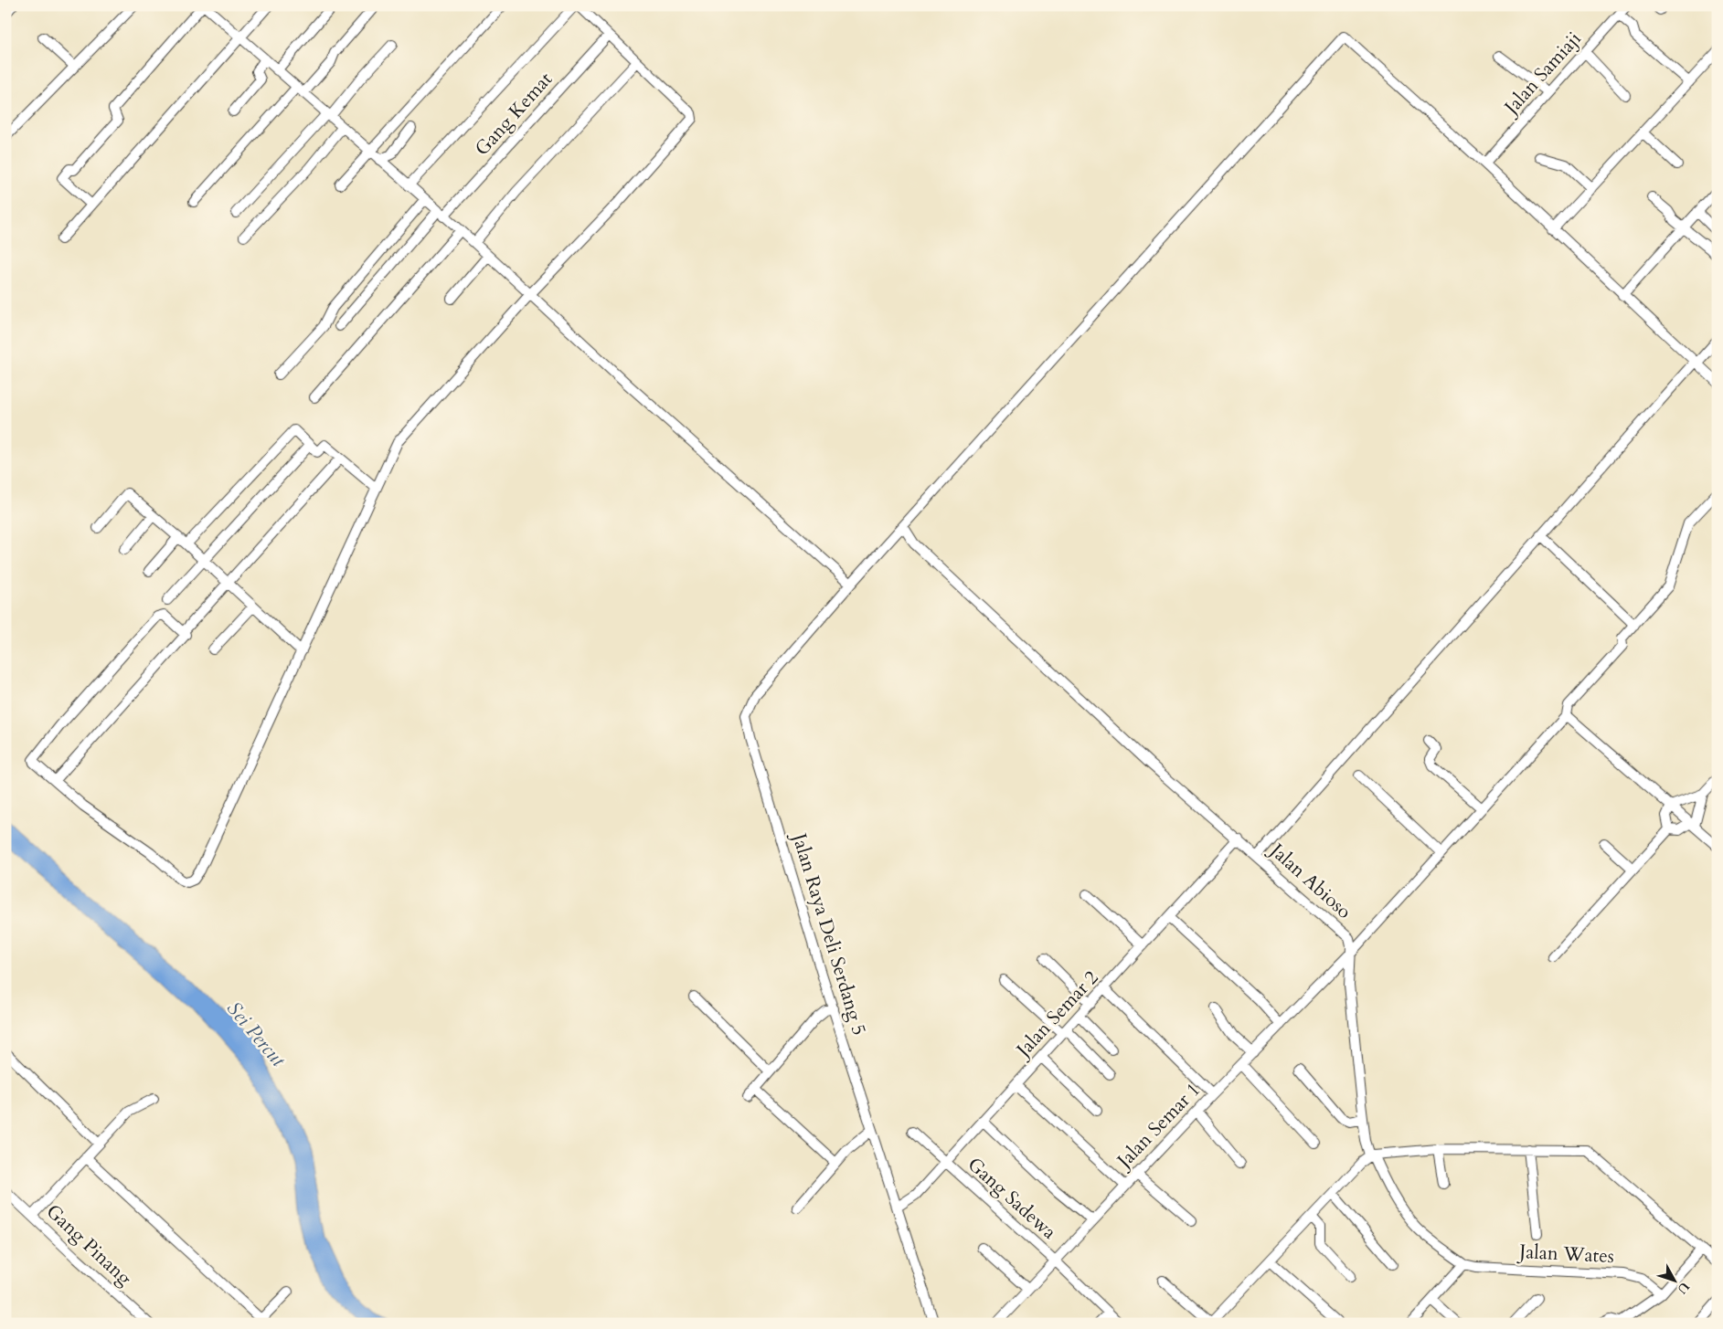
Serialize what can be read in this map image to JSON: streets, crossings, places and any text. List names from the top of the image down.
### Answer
{
  "streets": {
    "street": [
      "Jalan Samiaji",
      "Gang Kemat",
      "Jalan Abioso",
      "Jalan Raya Deli Serdang 5",
      "Jalan Semar 2",
      "Jalan Semar 1",
      "Gang Sadewa",
      "Gang Pinang",
      "Jalan Wates"
    ]
  },
  "crossings": [
    ["Jalan Samiaji", "Jalan Raya Deli Serdang 5"],
    ["Jalan Abioso", "Jalan Raya Deli Serdang 5"],
    ["Jalan Abioso", "Jalan Semar 2"],
    ["Jalan Abioso", "Jalan Semar 1"],
    ["Jalan Abioso", "Jalan Wates"],
    ["Jalan Raya Deli Serdang 5", "Jalan Semar 2"],
    ["Jalan Semar 2", "Gang Sadewa"],
    ["Jalan Semar 1", "Gang Sadewa"]
  ],
  "water": ["Sei Percut"],
  "north": "bottom right"
}
